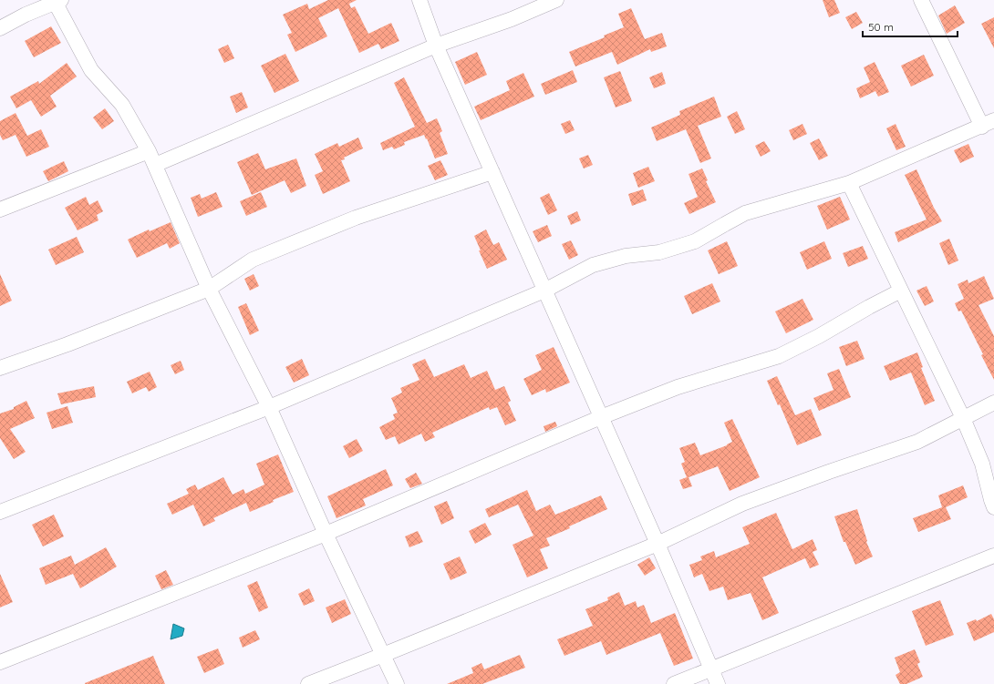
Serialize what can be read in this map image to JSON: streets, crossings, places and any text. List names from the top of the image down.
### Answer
{
  "scale_bar": "50 m"
}
